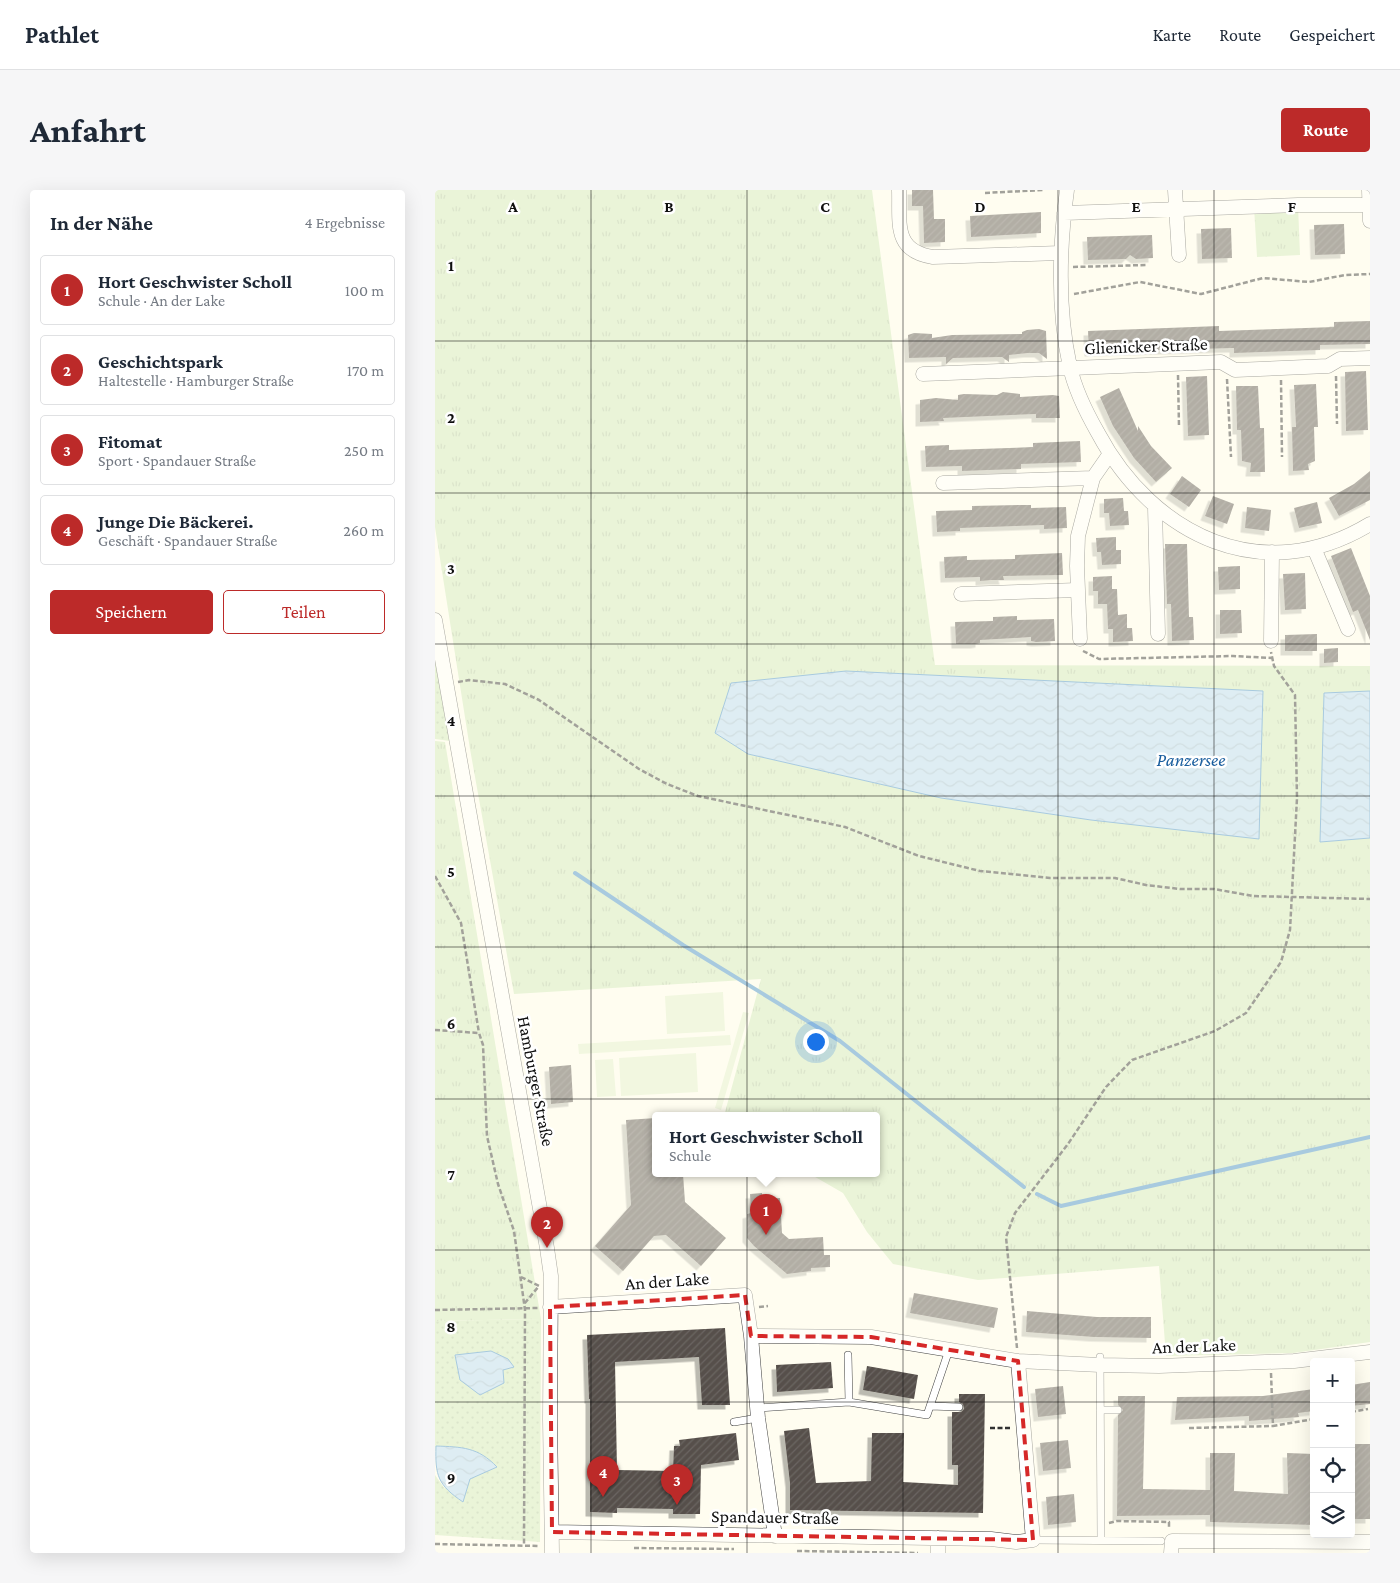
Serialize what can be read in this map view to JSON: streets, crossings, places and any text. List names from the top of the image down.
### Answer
{
  "streets": {
    "street": [
      "Glienicker Straße",
      "Hamburger Straße",
      "An der Lake",
      "Spandauer Straße"
    ]
  },
  "crossings": [
    ["Hamburger Straße", "An der Lake"],
    ["Hamburger Straße", "Spandauer Straße"],
    ["An der Lake", "Spandauer Straße"]
  ],
  "water": ["Panzersee"],
  "page": {
    "header": "Pathlet",
    "nav": ["Karte", "Route", "Gespeichert"],
    "buttons": [
      "Route",
      ["Speichern", "Teilen"]
    ],
    "title": "Anfahrt",
    "heading": ["In der Nähe", "4 Ergebnisse"],
    "list": [
      {
        "mark": "1",
        "name": "Hort Geschwister Scholl",
        "note": "Schule · An der Lake",
        "value": "100 m"
      },
      {
        "mark": "2",
        "name": "Geschichtspark",
        "note": "Haltestelle · Hamburger Straße",
        "value": "170 m"
      },
      {
        "mark": "3",
        "name": "Fitomat",
        "note": "Sport · Spandauer Straße",
        "value": "250 m"
      },
      {
        "mark": "4",
        "name": "Junge Die Bäckerei.",
        "note": "Geschäft · Spandauer Straße",
        "value": "260 m"
      }
    ],
    "popup": ["Hort Geschwister Scholl", "Schule"],
    "pins": [
      "1",
      "2",
      "4",
      "3"
    ],
    "map_buttons": ["+", "−"]
  },
  "grid": {
    "columns": [
      "A",
      "B",
      "C",
      "D",
      "E",
      "F"
    ],
    "rows": [
      "1",
      "2",
      "3",
      "4",
      "5",
      "6",
      "7",
      "8",
      "9"
    ]
  }
}
